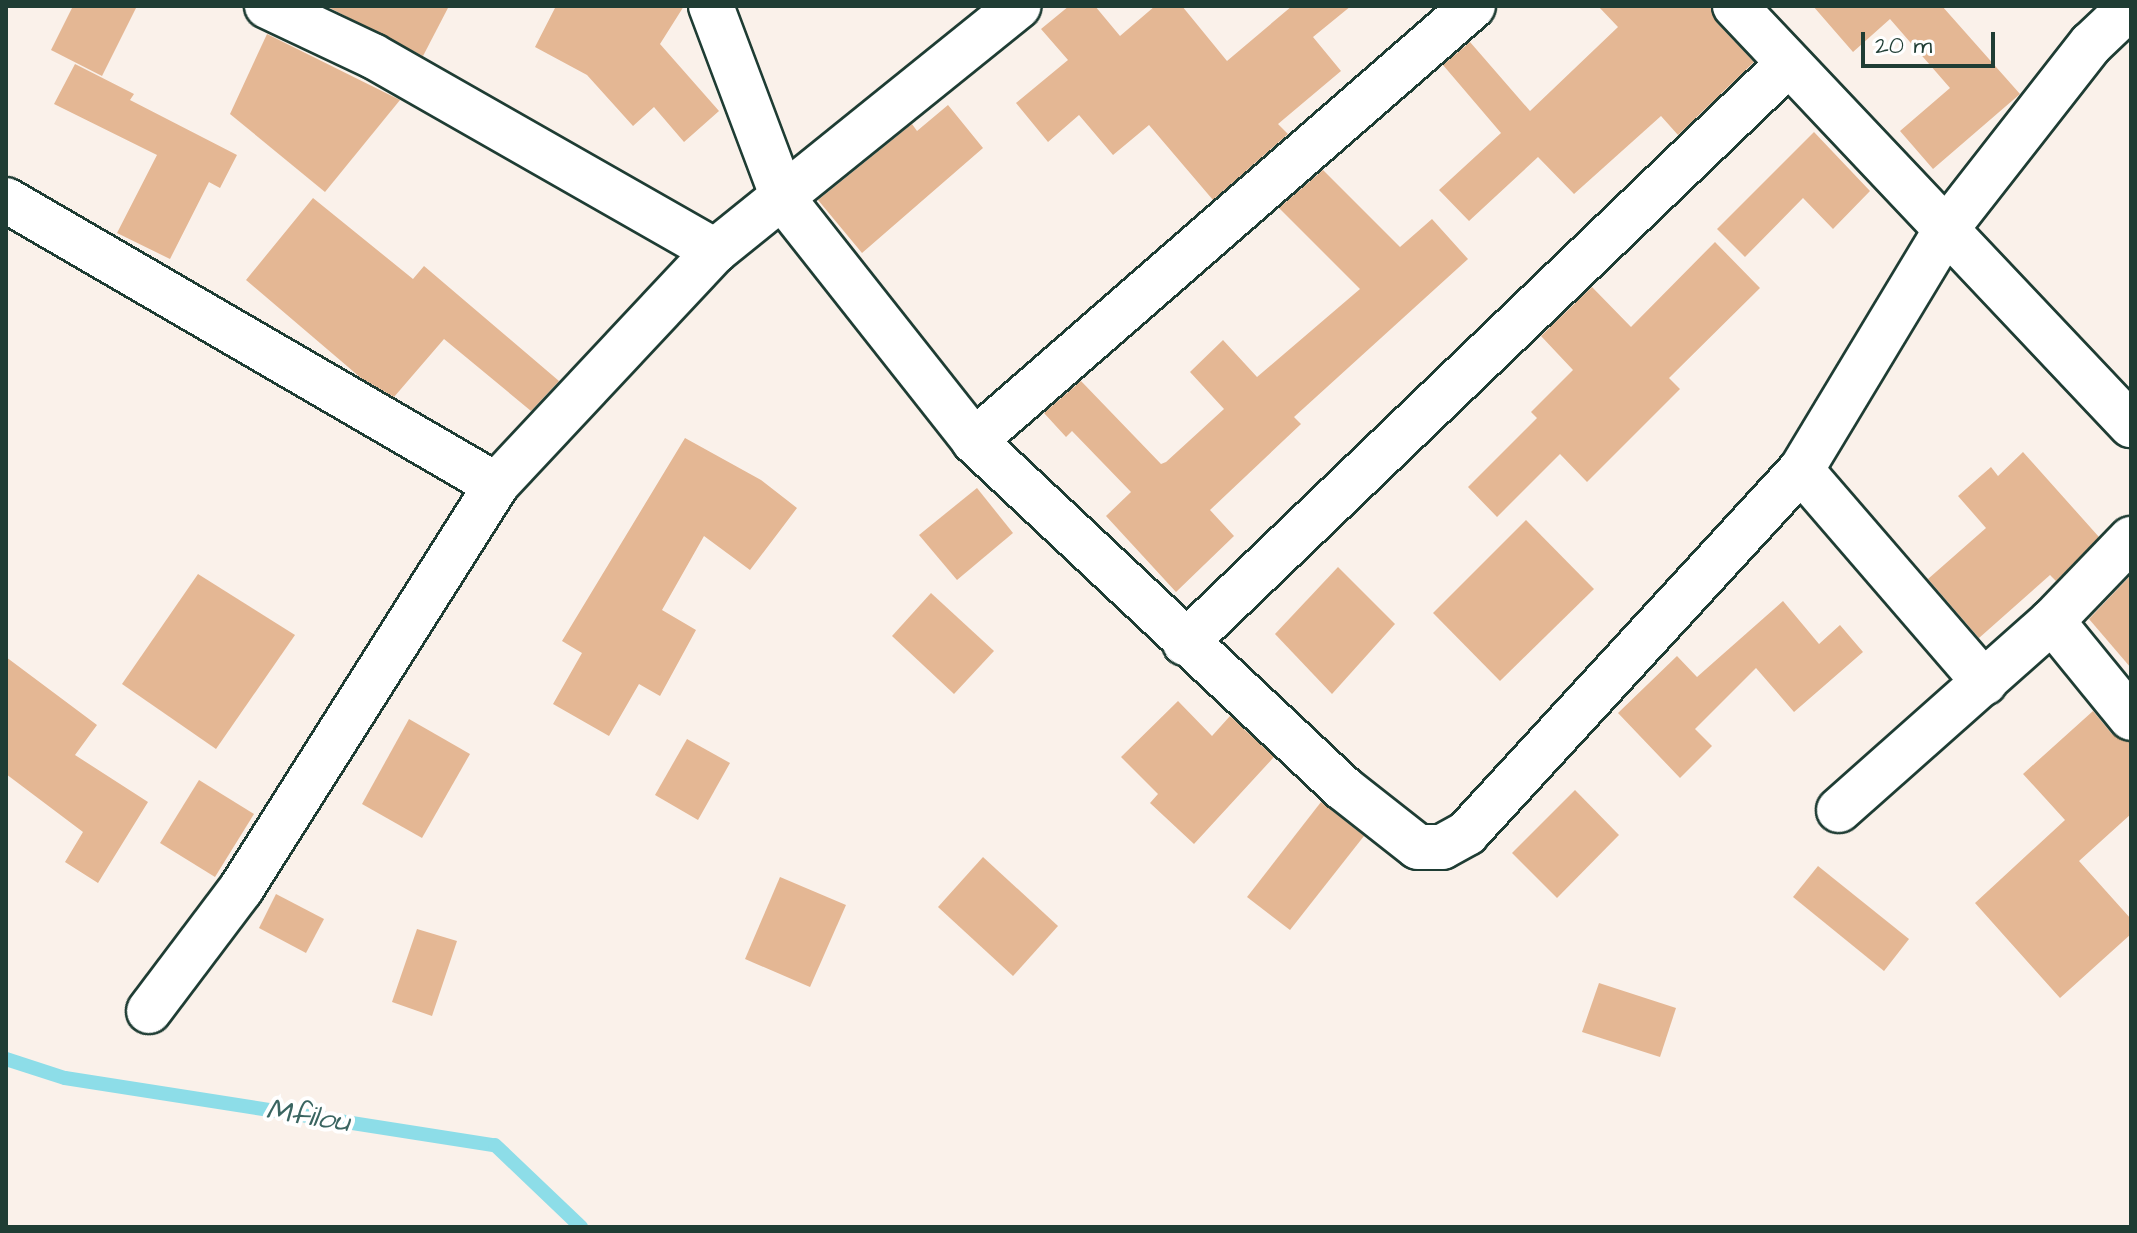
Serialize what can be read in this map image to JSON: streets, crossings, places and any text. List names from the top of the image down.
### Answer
{
  "water": ["Mfilou"],
  "scale_bar": "20 m"
}
